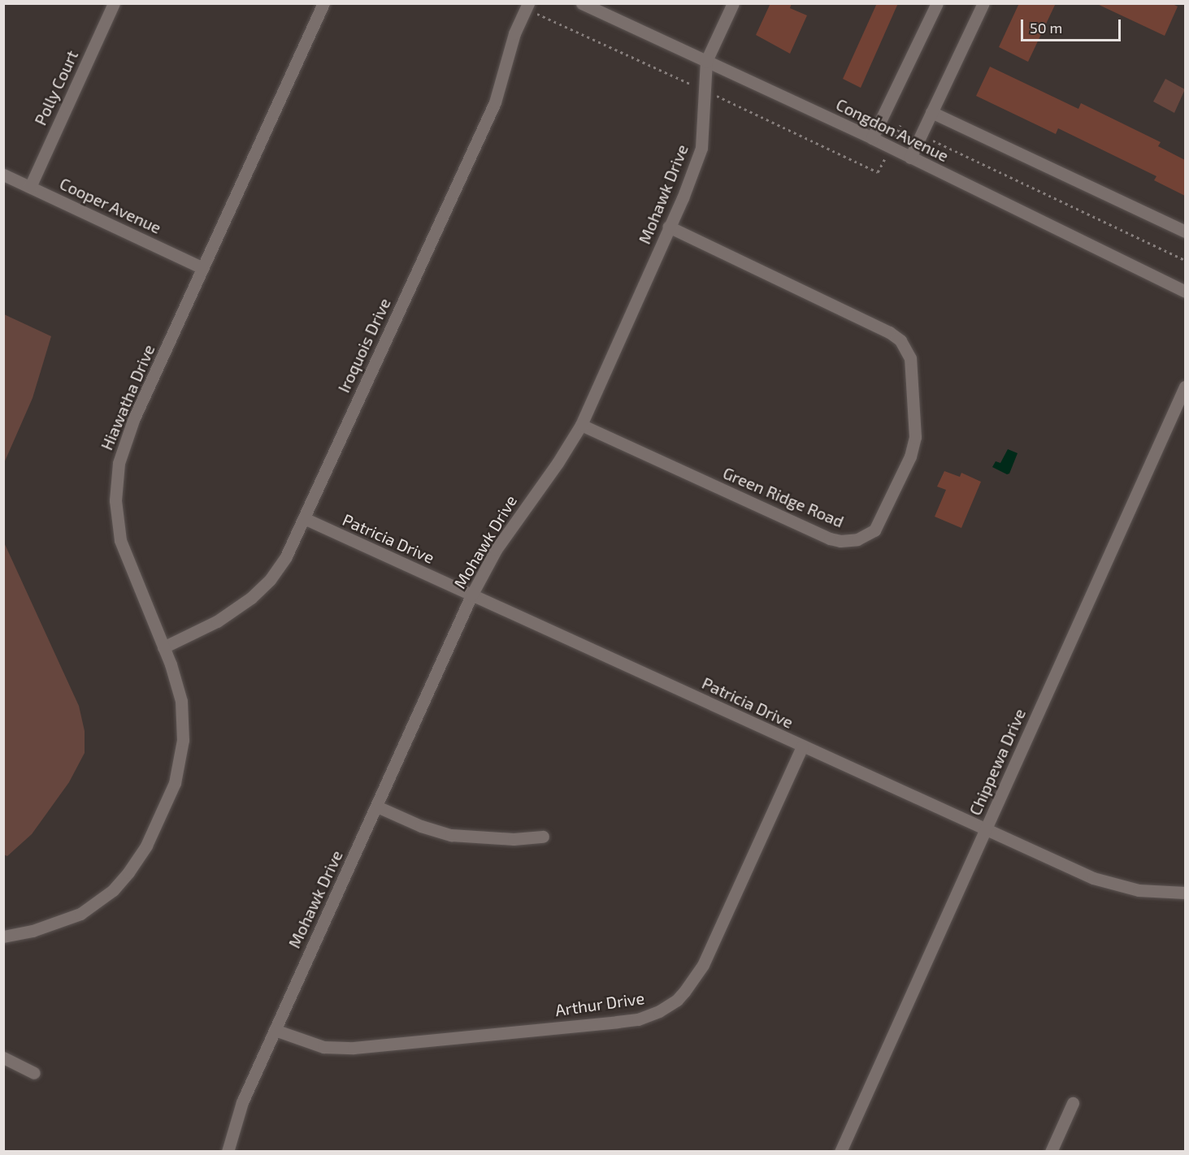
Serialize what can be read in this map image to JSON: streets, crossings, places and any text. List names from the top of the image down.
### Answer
{
  "streets": {
    "street": [
      "Polly Court",
      "Congdon Avenue",
      "Mohawk Drive",
      "Cooper Avenue",
      "Iroquois Drive",
      "Hiawatha Drive",
      "Green Ridge Road",
      "Patricia Drive",
      "Chippewa Drive",
      "Arthur Drive"
    ]
  },
  "crossings": [
    ["Polly Court", "Cooper Avenue"],
    ["Congdon Avenue", "Mohawk Drive"],
    ["Mohawk Drive", "Green Ridge Road"],
    ["Mohawk Drive", "Patricia Drive"],
    ["Mohawk Drive", "Arthur Drive"],
    ["Cooper Avenue", "Hiawatha Drive"],
    ["Iroquois Drive", "Hiawatha Drive"],
    ["Iroquois Drive", "Patricia Drive"],
    ["Patricia Drive", "Chippewa Drive"],
    ["Patricia Drive", "Arthur Drive"]
  ],
  "scale_bar": "50 m"
}
